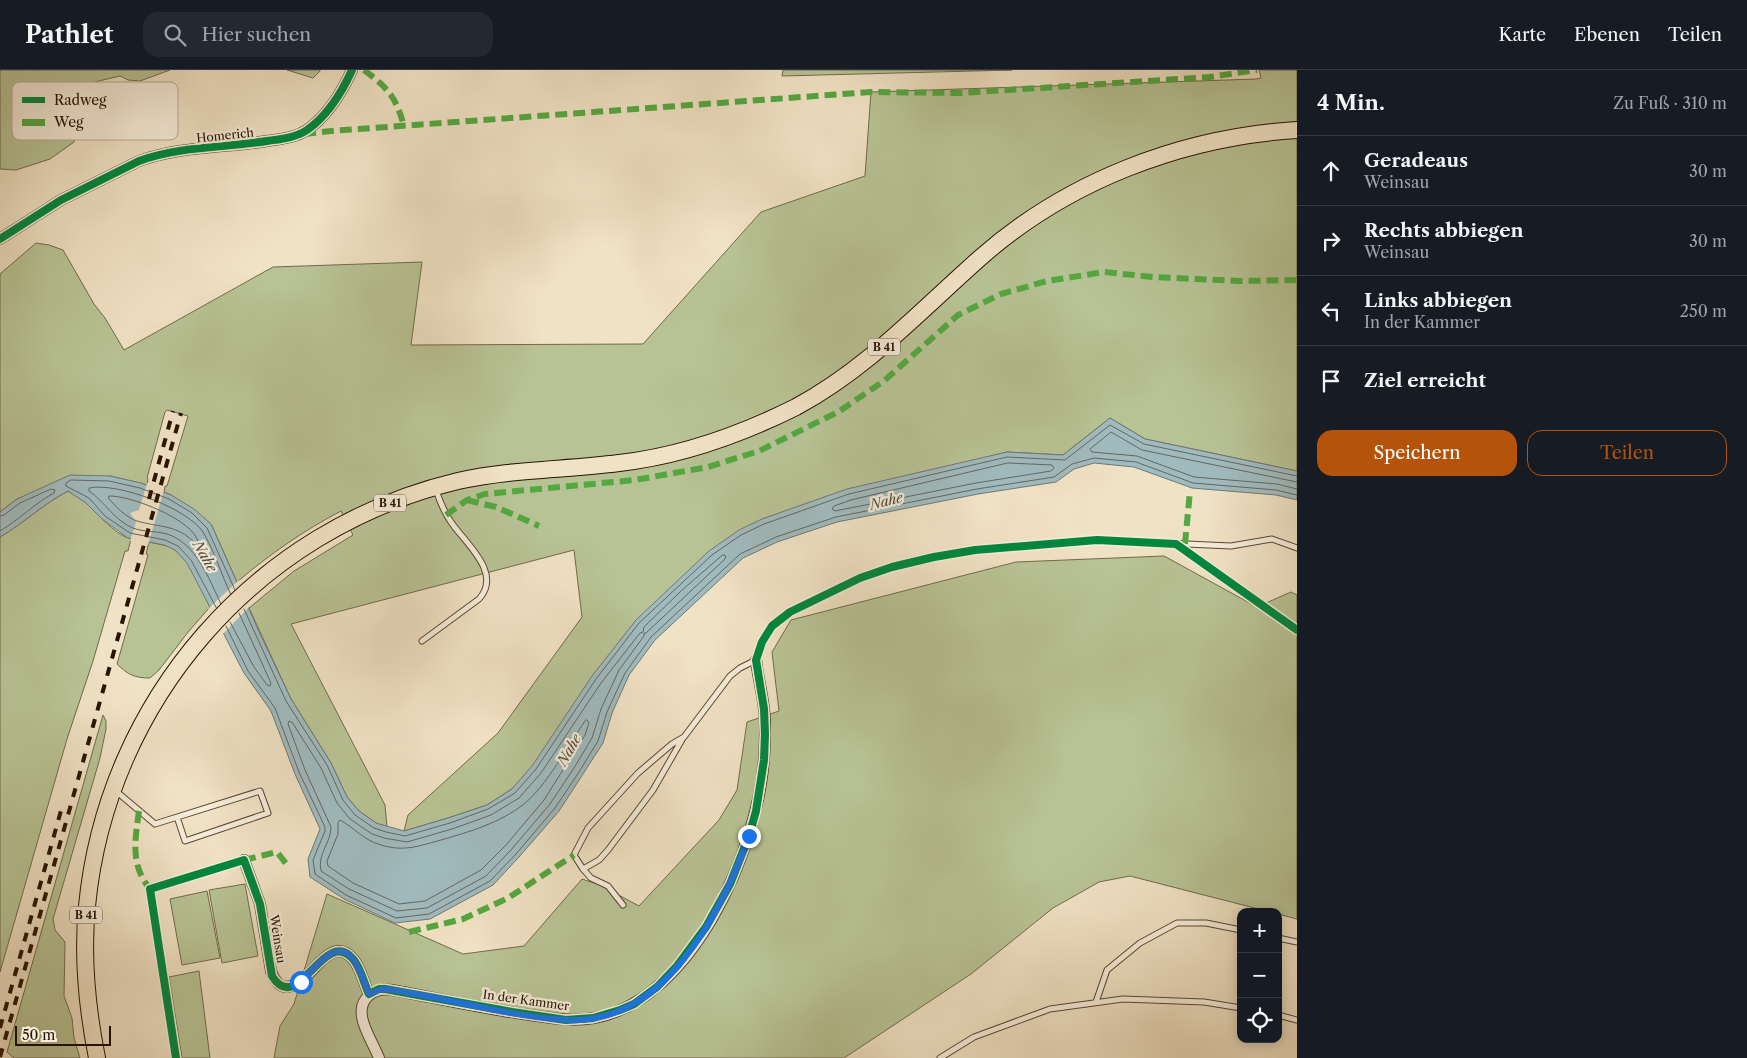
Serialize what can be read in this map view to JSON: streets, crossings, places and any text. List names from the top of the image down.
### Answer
{
  "streets": {
    "main road": ["B 41"],
    "street": ["Homerich", "Weinsau", "In der Kammer"]
  },
  "crossings": [
    ["Weinsau", "In der Kammer"]
  ],
  "water": ["Nahe"],
  "legend": ["Radweg", "Weg"],
  "scale_bar": "50 m",
  "page": {
    "header": "Pathlet",
    "search": "Hier suchen",
    "nav": ["Karte", "Ebenen", "Teilen"],
    "heading": ["4 Min.", "Zu Fuß · 310 m"],
    "list": [
      ["Geradeaus", "Weinsau", "30 m"],
      ["Rechts abbiegen", "Weinsau", "30 m"],
      ["Links abbiegen", "In der Kammer", "250 m"],
      "Ziel erreicht"
    ],
    "buttons": ["Speichern", "Teilen"],
    "map_buttons": ["+", "−"],
    "scale": "50 m"
  }
}
